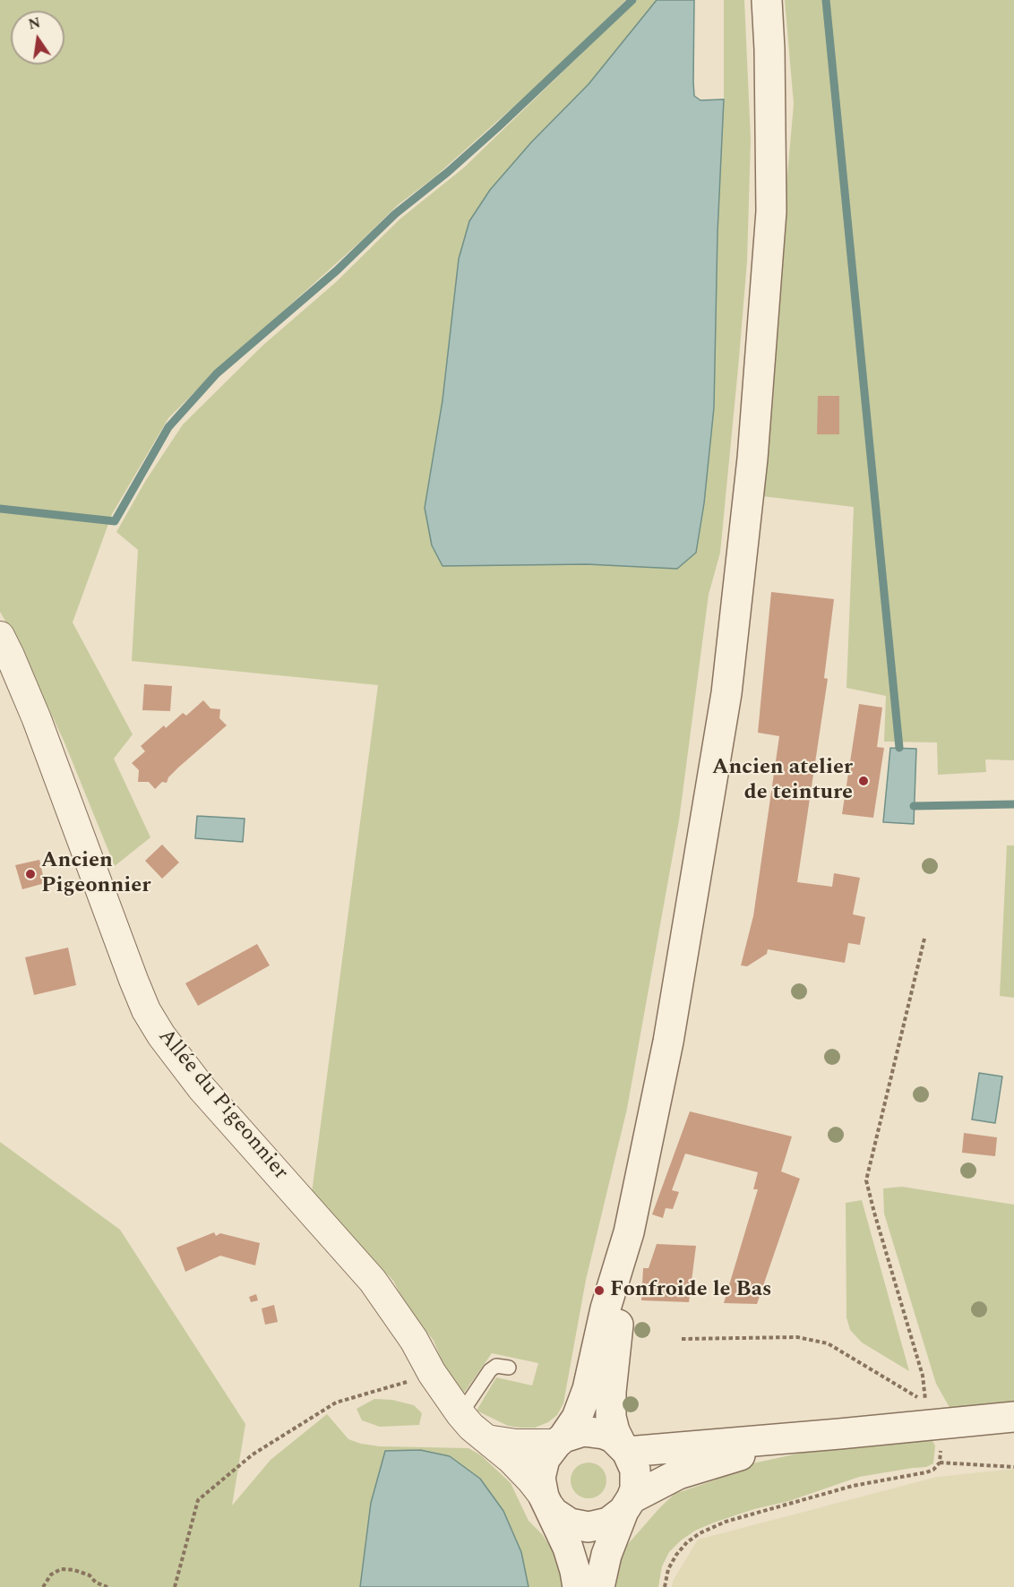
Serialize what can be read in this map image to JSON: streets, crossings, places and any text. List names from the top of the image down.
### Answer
{
  "streets": {
    "street": ["Allée du Pigeonnier"]
  },
  "places": ["Ancien atelier de teinture", "Ancien Pigeonnier", "Fonfroide le Bas"],
  "north": "top"
}
